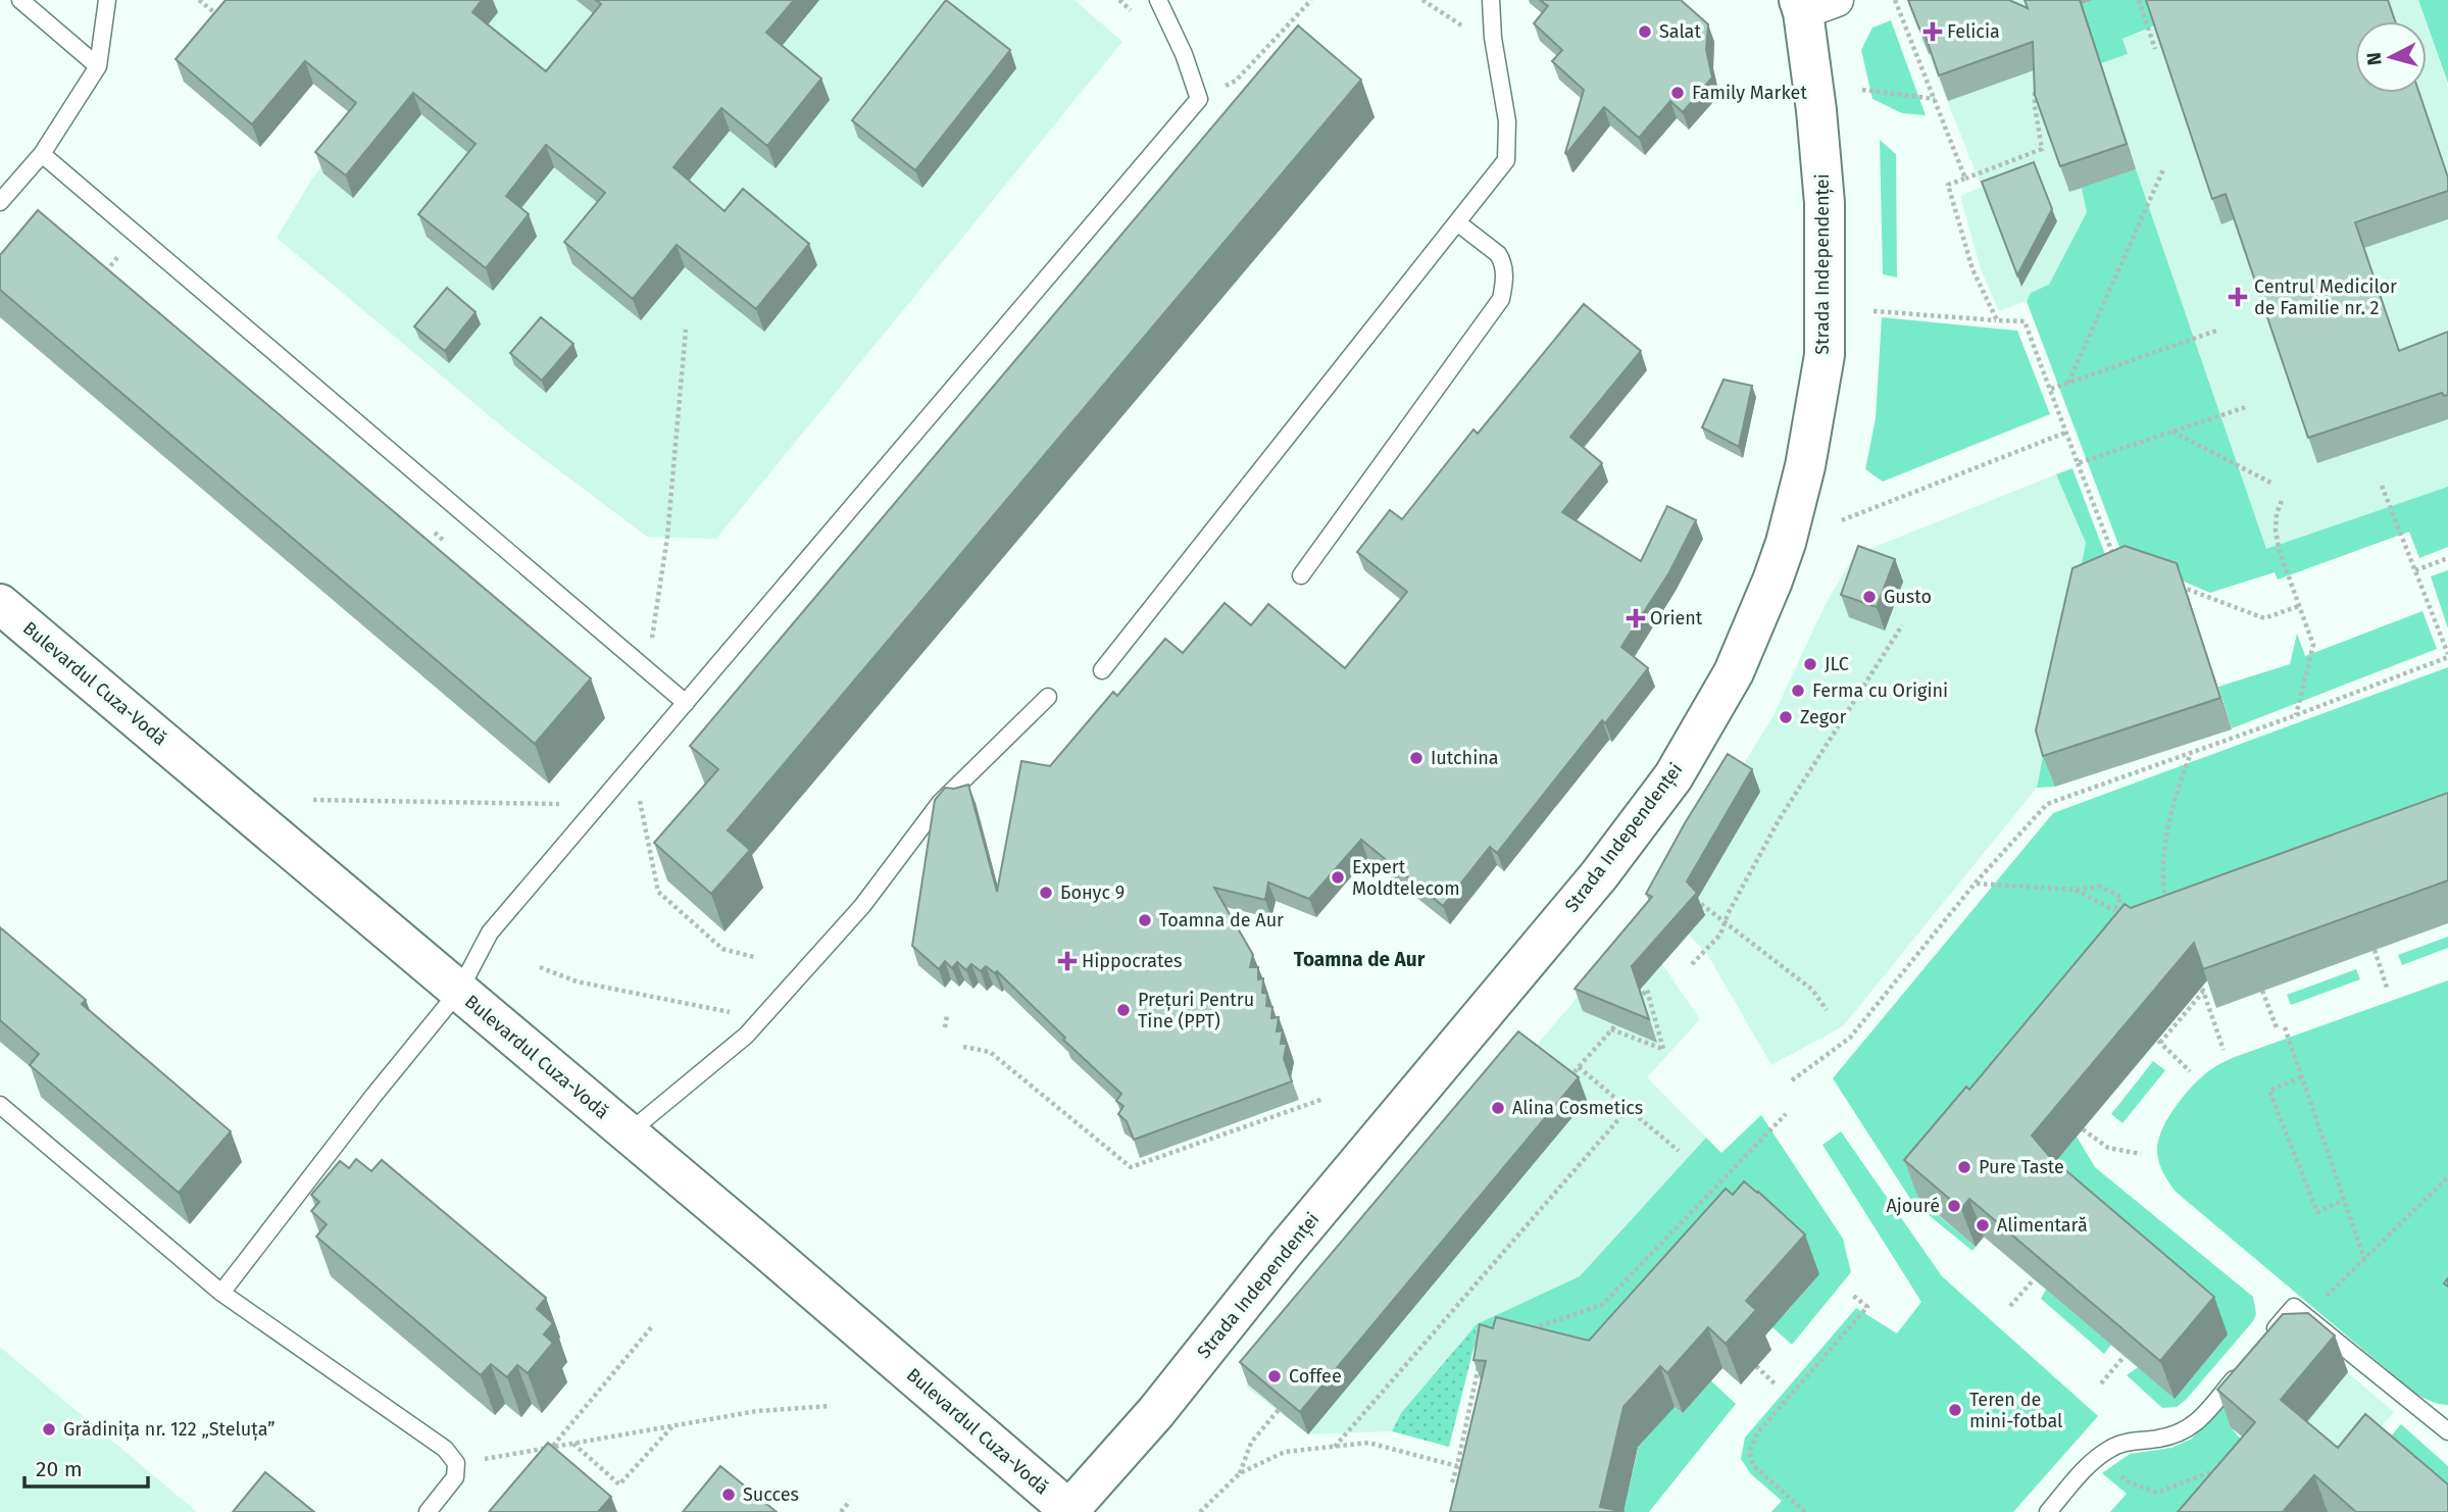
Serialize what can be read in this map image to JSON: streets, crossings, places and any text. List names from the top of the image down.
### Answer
{
  "streets": {
    "main road": ["Strada Independenței", "Bulevardul Cuza-Vodă"]
  },
  "crossings": [
    ["Strada Independenței", "Bulevardul Cuza-Vodă"]
  ],
  "districts": ["Toamna de Aur"],
  "places": {
    "other": [
      "Salat",
      "Family Market",
      "Gusto",
      "JLC",
      "Ferma cu Origini",
      "Zegor",
      "Iutchina",
      "Expert Moldtelecom",
      "Бонус 9",
      "Toamna de Aur",
      "Prețuri Pentru Tine (PPT)",
      "Alina Cosmetics",
      "Pure Taste",
      "Ajouré",
      "Alimentară",
      "Coffee",
      "Teren de mini-fotbal",
      "Grădinița nr. 122 „Steluța”",
      "Succes"
    ],
    "health": [
      "Felicia",
      "Centrul Medicilor de Familie nr. 2",
      "Orient",
      "Hippocrates"
    ]
  },
  "scale_bar": "20 m",
  "north": "left"
}
